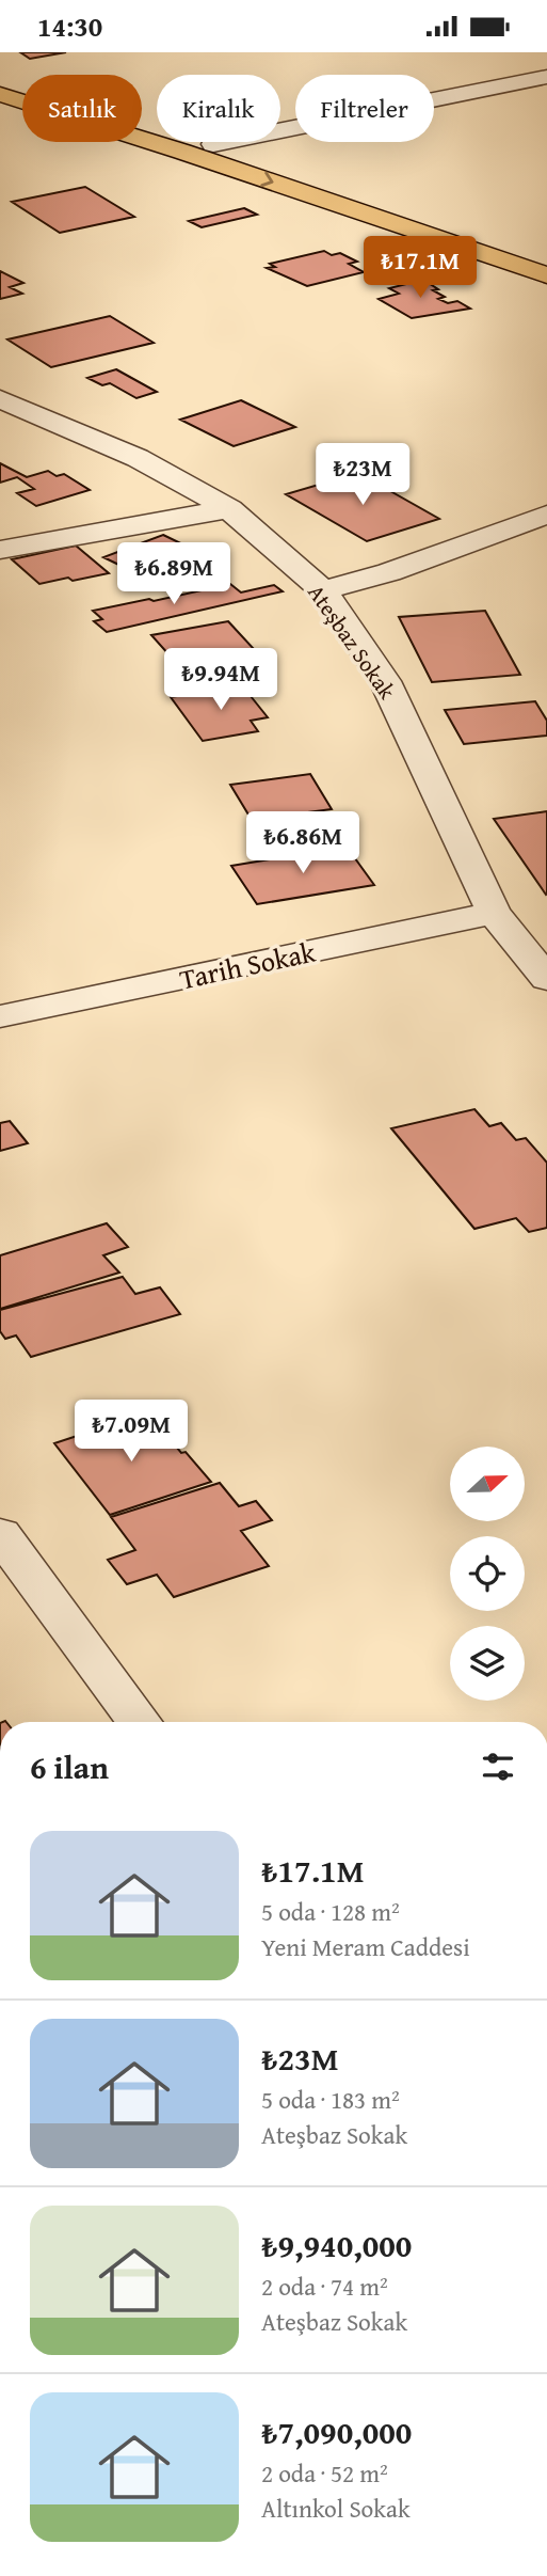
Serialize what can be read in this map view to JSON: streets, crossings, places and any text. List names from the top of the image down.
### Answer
{
  "streets": {
    "street": ["Ateşbaz Sokak", "Tarih Sokak"]
  },
  "crossings": [
    ["Ateşbaz Sokak", "Tarih Sokak"]
  ],
  "north": "right",
  "page": {
    "status": "14:30",
    "chip": ["Satılık", "Kiralık", "Filtreler"],
    "price": [
      "₺17.1M",
      "₺23M",
      "₺6.89M",
      "₺9.94M",
      "₺6.86M",
      "₺7.09M"
    ],
    "heading": "6 ilan",
    "list": [
      {
        "name": "₺17.1M",
        "note": "5 oda · 128 m² · Yeni Meram Caddesi"
      },
      {
        "name": "₺23M",
        "note": "5 oda · 183 m² · Ateşbaz Sokak"
      },
      {
        "name": "₺9,940,000",
        "note": "2 oda · 74 m² · Ateşbaz Sokak"
      },
      {
        "name": "₺7,090,000",
        "note": "2 oda · 52 m² · Altınkol Sokak"
      }
    ]
  }
}
